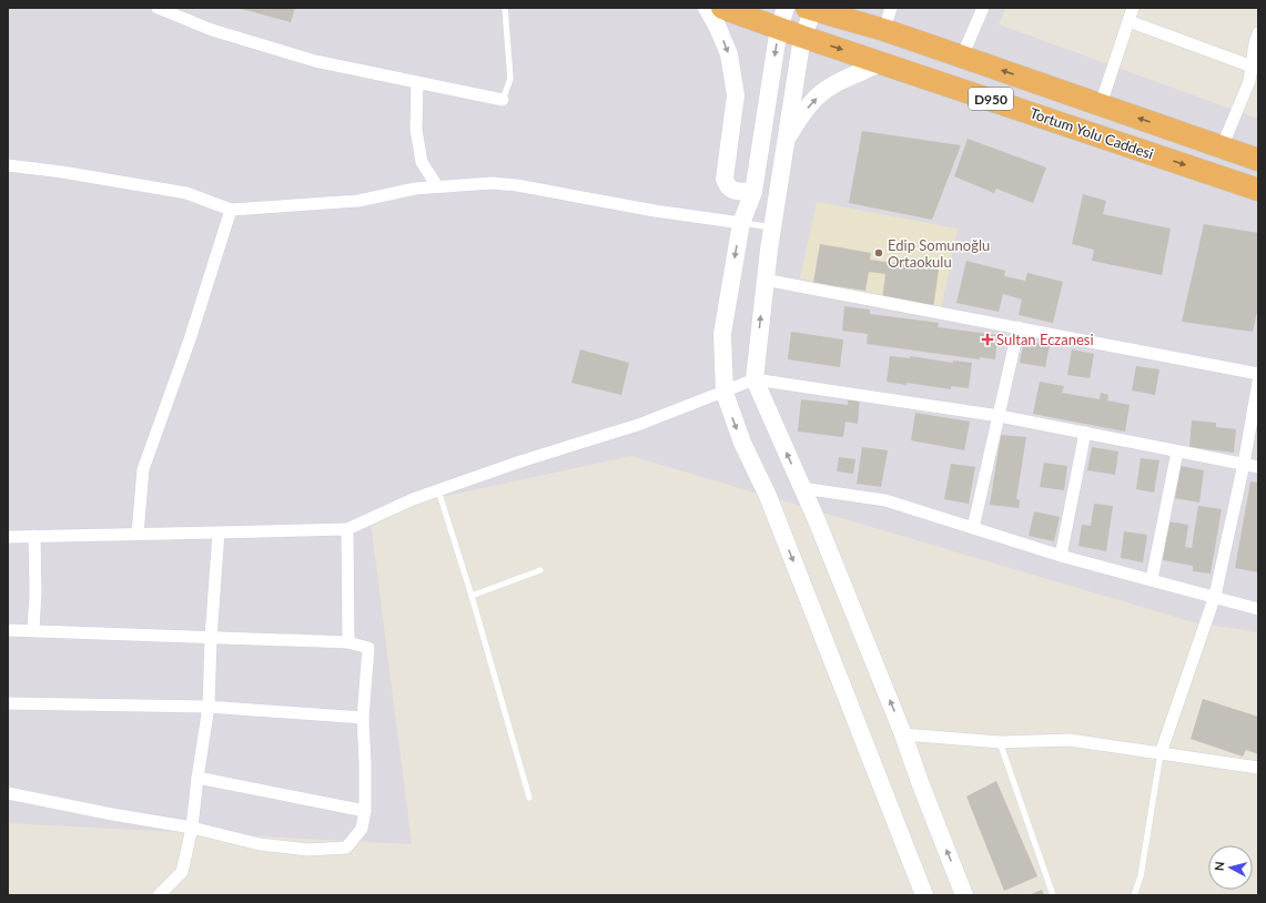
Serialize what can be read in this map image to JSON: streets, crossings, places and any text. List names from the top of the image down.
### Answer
{
  "streets": {
    "highway": ["D950", "Tortum Yolu Caddesi"]
  },
  "places": {
    "other": ["Edip Somunoğlu Ortaokulu"],
    "health": ["Sultan Eczanesi"]
  },
  "north": "left"
}
